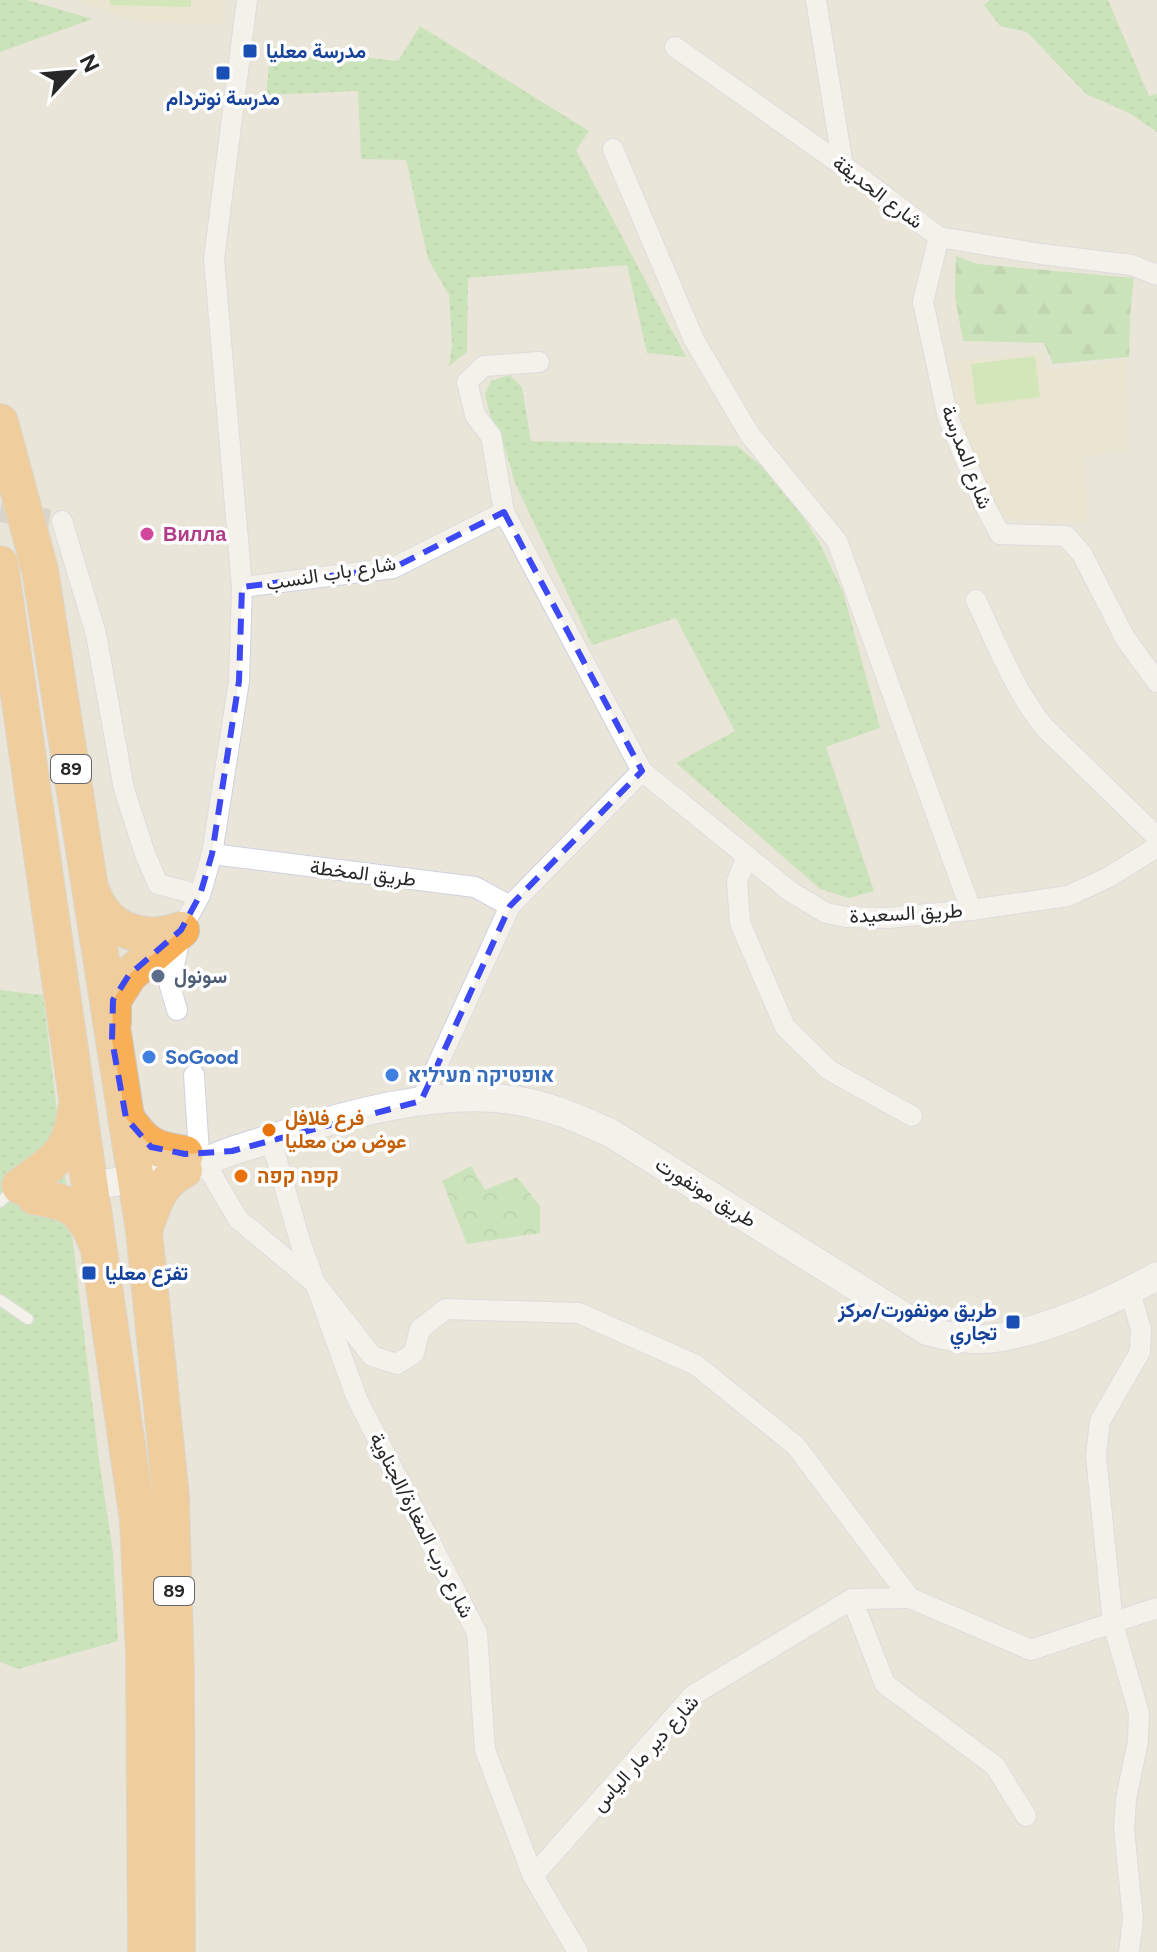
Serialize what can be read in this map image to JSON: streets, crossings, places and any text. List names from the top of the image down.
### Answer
{
  "streets": {
    "highway": ["89"],
    "main road": ["طريق مونفورت"],
    "street": [
      "شارع الحديقة",
      "شارع المدرسة",
      "شارع باب النسب",
      "طريق المخطة",
      "طريق السعيدة",
      "شارع درب المغارة/الجناوية",
      "شارع دير مار الياس"
    ]
  },
  "crossings": [
    ["شارع الحديقة", "شارع المدرسة"],
    ["شارع باب النسب", "طريق السعيدة"],
    ["89", "طريق مونفورت"],
    ["طريق مونفورت", "شارع درب المغارة/الجناوية"],
    ["شارع درب المغارة/الجناوية", "شارع دير مار الياس"]
  ],
  "places": {
    "transit": [
      "مدرسة معليا",
      "مدرسة نوتردام",
      "تفرّع معليا",
      "طريق مونفورت/مركز تجاري"
    ],
    "other": [
      "Вилла",
      "سونول",
      "SoGood",
      "אופטיקה מעיליא",
      "فرع فلافل عوض من معليا",
      "קפה קפה"
    ]
  },
  "north": "top right"
}
